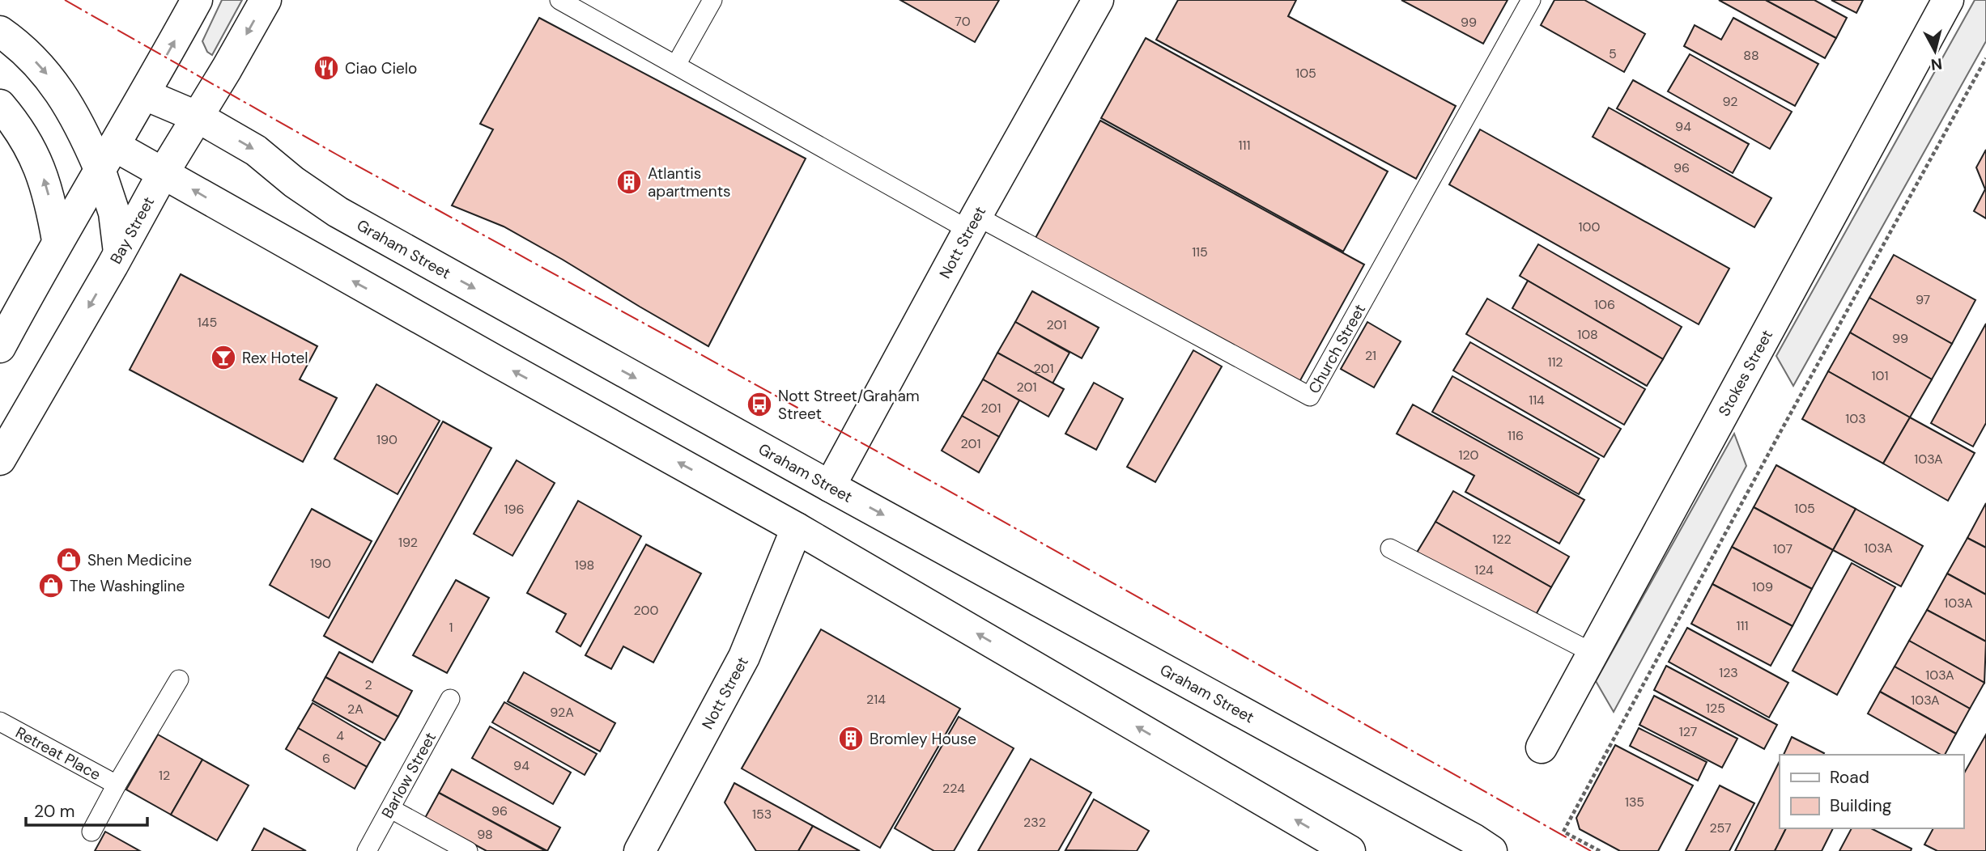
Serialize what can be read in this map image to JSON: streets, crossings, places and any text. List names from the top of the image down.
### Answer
{
  "streets": {
    "main road": [
      "Bay Street",
      "Nott Street",
      "Graham Street",
      "Stokes Street"
    ],
    "lane": ["Church Street", "Retreat Place", "Barlow Street"]
  },
  "crossings": [
    ["Bay Street", "Graham Street"],
    ["Nott Street", "Graham Street"],
    ["Nott Street", "Church Street"]
  ],
  "places": {
    "restaurant": ["Ciao Cielo"],
    "building": ["Atlantis apartments", "Bromley House"],
    "bar": ["Rex Hotel"],
    "bus stop": ["Nott Street/Graham Street"],
    "shop": ["Shen Medicine", "The Washingline"]
  },
  "house_numbers": [
    "70",
    "99",
    "5",
    "88",
    "105",
    "92",
    "94",
    "111",
    "96",
    "100",
    "115",
    "97",
    "106",
    "145",
    "201",
    "108",
    "99",
    "21",
    "112",
    "201",
    "101",
    "201",
    "114",
    "201",
    "103",
    "116",
    "190",
    "201",
    "120",
    "103A",
    "105",
    "196",
    "122",
    "192",
    "103A",
    "107",
    "190",
    "198",
    "124",
    "109",
    "103A",
    "200",
    "111",
    "1",
    "123",
    "103A",
    "2",
    "214",
    "103A",
    "125",
    "2A",
    "92A",
    "127",
    "4",
    "6",
    "94",
    "12",
    "224",
    "135",
    "96",
    "153",
    "232",
    "257",
    "98"
  ],
  "legend": ["Road", "Building"],
  "scale_bar": "20 m",
  "north": "bottom"
}
